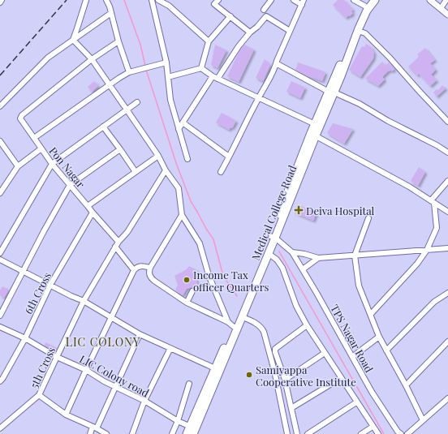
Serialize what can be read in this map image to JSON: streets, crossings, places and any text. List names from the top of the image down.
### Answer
{
  "streets": {
    "main road": ["Medical College Road"],
    "street": [
      "Pon Nagar",
      "6th Cross",
      "TPS Nagar Road",
      "5th Cross",
      "LIC Colony road"
    ]
  },
  "crossings": [
    ["Pon Nagar", "6th Cross"],
    ["Pon Nagar", "5th Cross"],
    ["Medical College Road", "TPS Nagar Road"],
    ["Medical College Road", "LIC Colony road"],
    ["6th Cross", "LIC Colony road"],
    ["5th Cross", "LIC Colony road"]
  ],
  "districts": ["LIC COLONY"],
  "places": {
    "health": ["Deiva Hospital"],
    "other": ["Income Tax officer Quarters", "Samiyappa Cooperative Institute"]
  }
}
